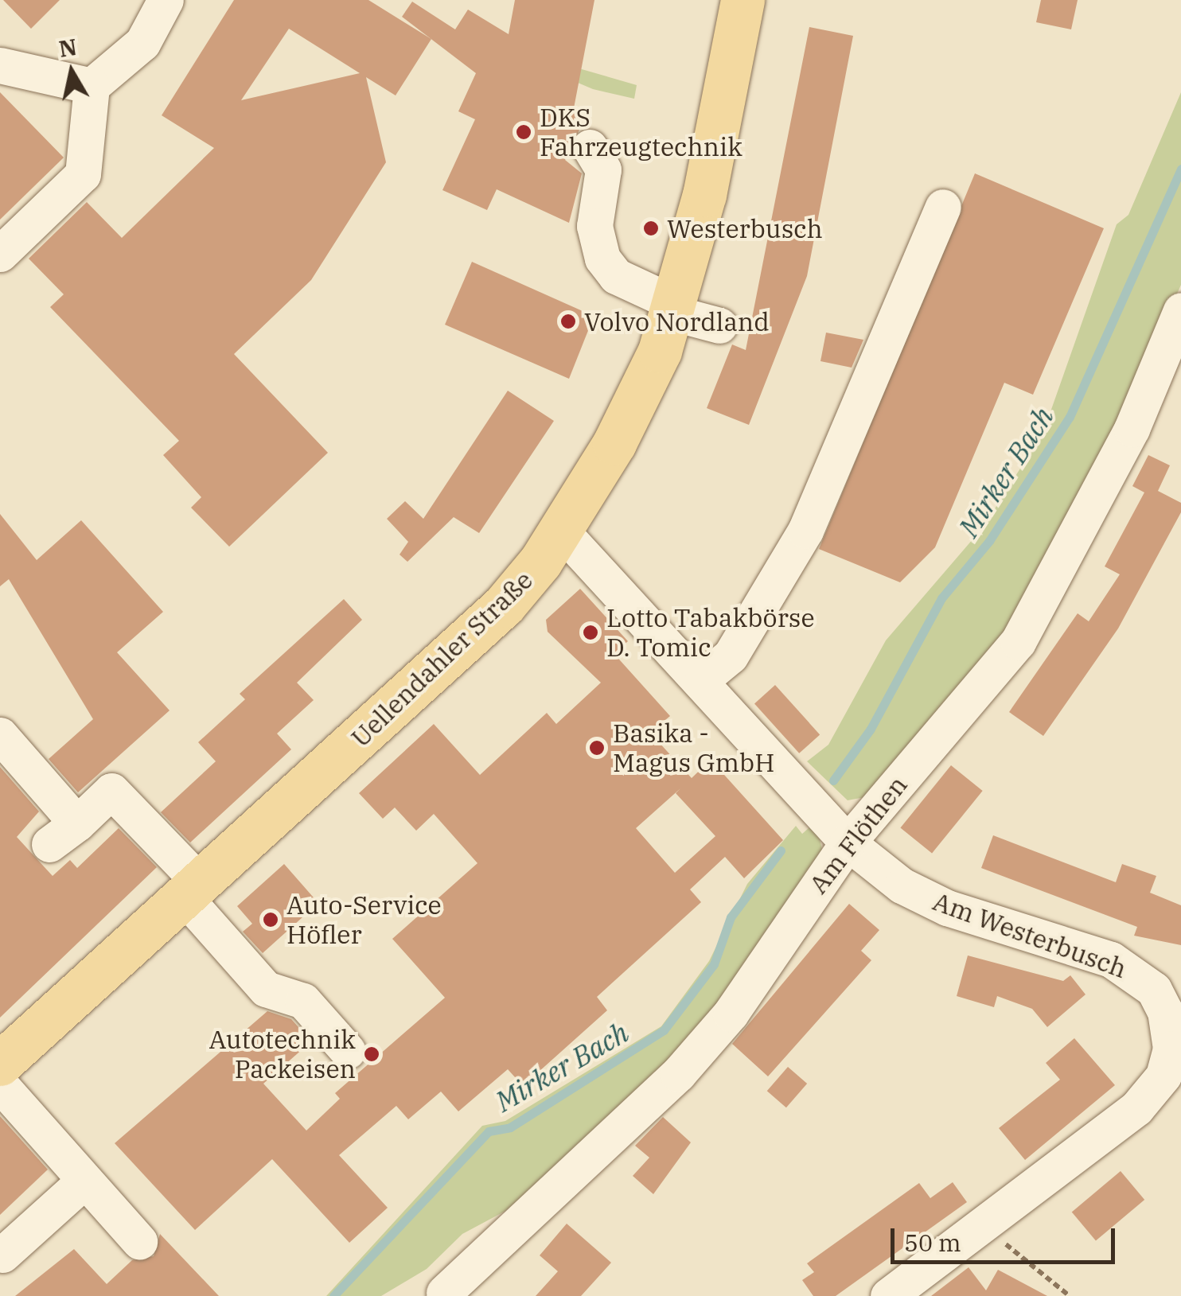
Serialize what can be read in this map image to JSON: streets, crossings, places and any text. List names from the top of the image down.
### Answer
{
  "streets": {
    "main road": ["Uellendahler Straße"],
    "street": ["Am Flöthen", "Am Westerbusch"]
  },
  "crossings": [
    ["Uellendahler Straße", "Am Westerbusch"],
    ["Am Flöthen", "Am Westerbusch"]
  ],
  "water": ["Mirker Bach"],
  "places": [
    "DKS Fahrzeugtechnik",
    "Westerbusch",
    "Volvo Nordland",
    "Lotto Tabakbörse D. Tomic",
    "Basika - Magus GmbH",
    "Auto-Service Höfler",
    "Autotechnik Packeisen"
  ],
  "scale_bar": "50 m",
  "north": "top"
}
